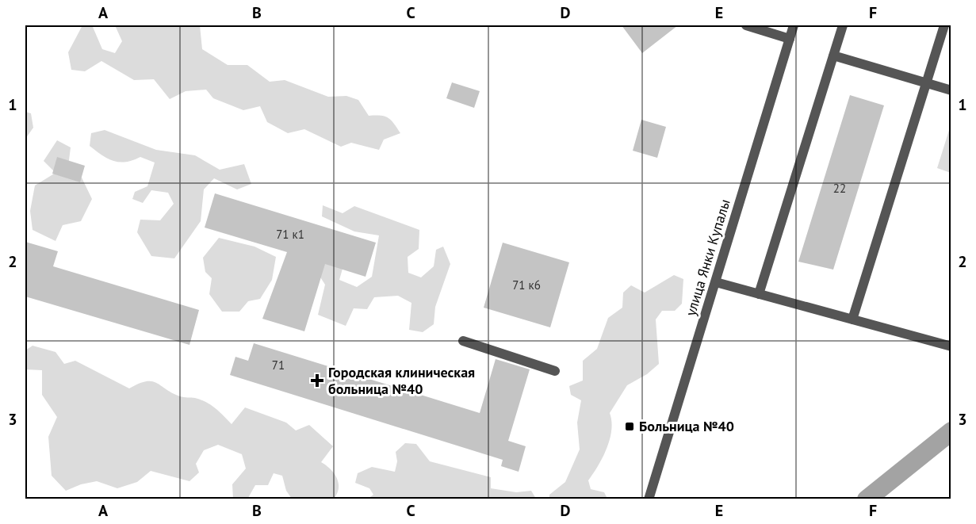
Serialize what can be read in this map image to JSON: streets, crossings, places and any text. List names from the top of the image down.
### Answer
{
  "streets": {
    "street": ["улица Янки Купалы"]
  },
  "places": {
    "health": ["Городская клиническая больница №40"],
    "transit": ["Больница №40"]
  },
  "house_numbers": [
    "22",
    "71 к1",
    "71 к6",
    "71"
  ],
  "grid": {
    "columns": [
      "A",
      "B",
      "C",
      "D",
      "E",
      "F"
    ],
    "rows": ["1", "2", "3"]
  }
}
